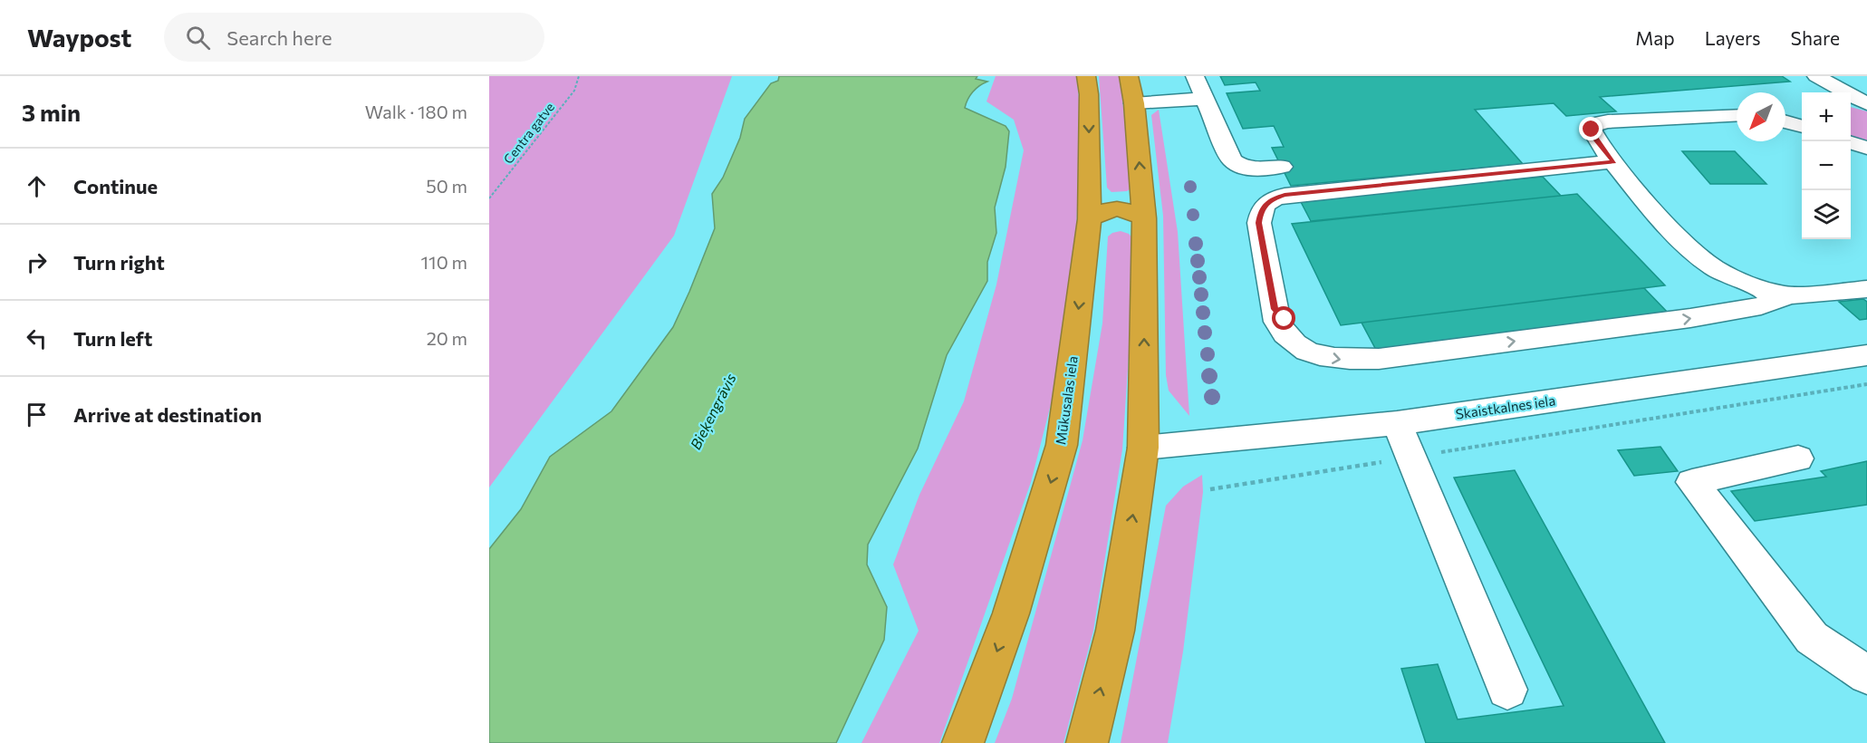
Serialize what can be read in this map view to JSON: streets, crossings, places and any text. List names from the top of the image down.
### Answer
{
  "streets": {
    "highway": ["Mūkusalas iela"],
    "street": ["Skaistkalnes iela"],
    "path": ["Centra gatve"]
  },
  "water": ["Bieķengrāvis"],
  "north": "bottom left",
  "page": {
    "header": "Waypost",
    "search": "Search here",
    "nav": ["Map", "Layers", "Share"],
    "heading": ["3 min", "Walk · 180 m"],
    "map_buttons": ["+", "−"],
    "list": [
      ["Continue", "50 m"],
      ["Turn right", "110 m"],
      ["Turn left", "20 m"],
      "Arrive at destination"
    ]
  }
}
